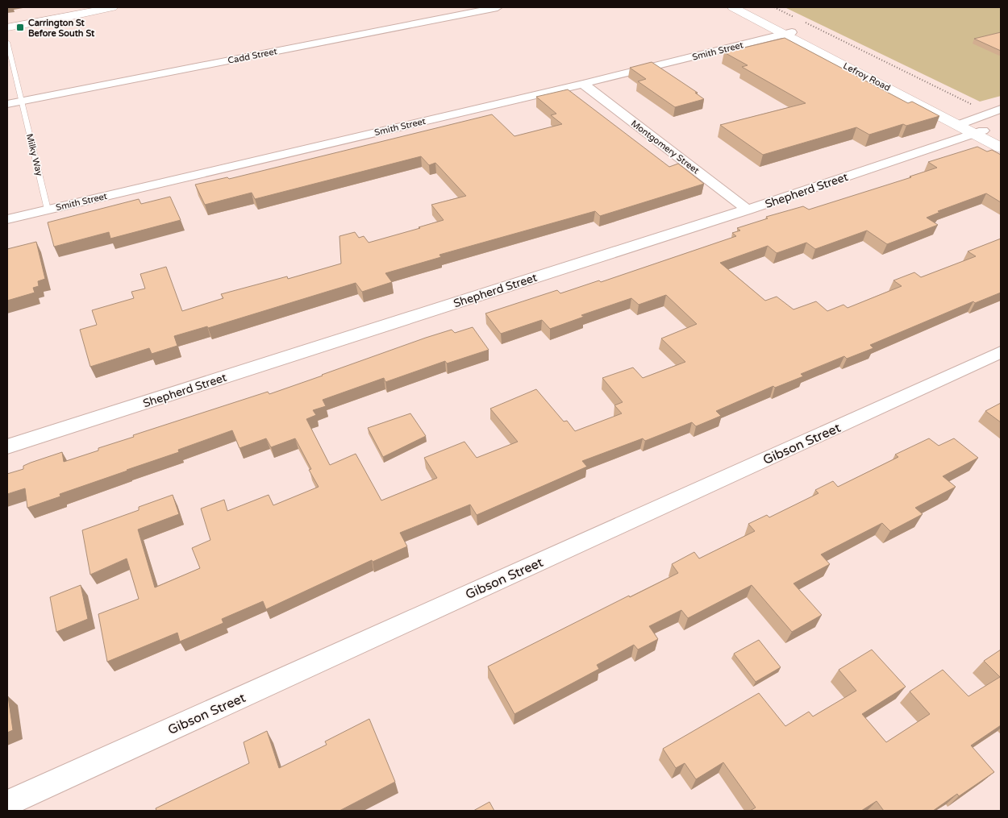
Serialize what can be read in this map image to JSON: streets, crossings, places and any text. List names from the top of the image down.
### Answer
{
  "streets": {
    "street": [
      "Smith Street",
      "Cadd Street",
      "Lefroy Road",
      "Montgomery Street",
      "Shepherd Street",
      "Gibson Street"
    ],
    "lane": ["Milky Way"]
  },
  "crossings": [
    ["Smith Street", "Lefroy Road"],
    ["Smith Street", "Montgomery Street"],
    ["Smith Street", "Milky Way"],
    ["Cadd Street", "Milky Way"],
    ["Lefroy Road", "Shepherd Street"],
    ["Montgomery Street", "Shepherd Street"]
  ],
  "places": {
    "transit": ["Carrington St Before South St"]
  }
}
